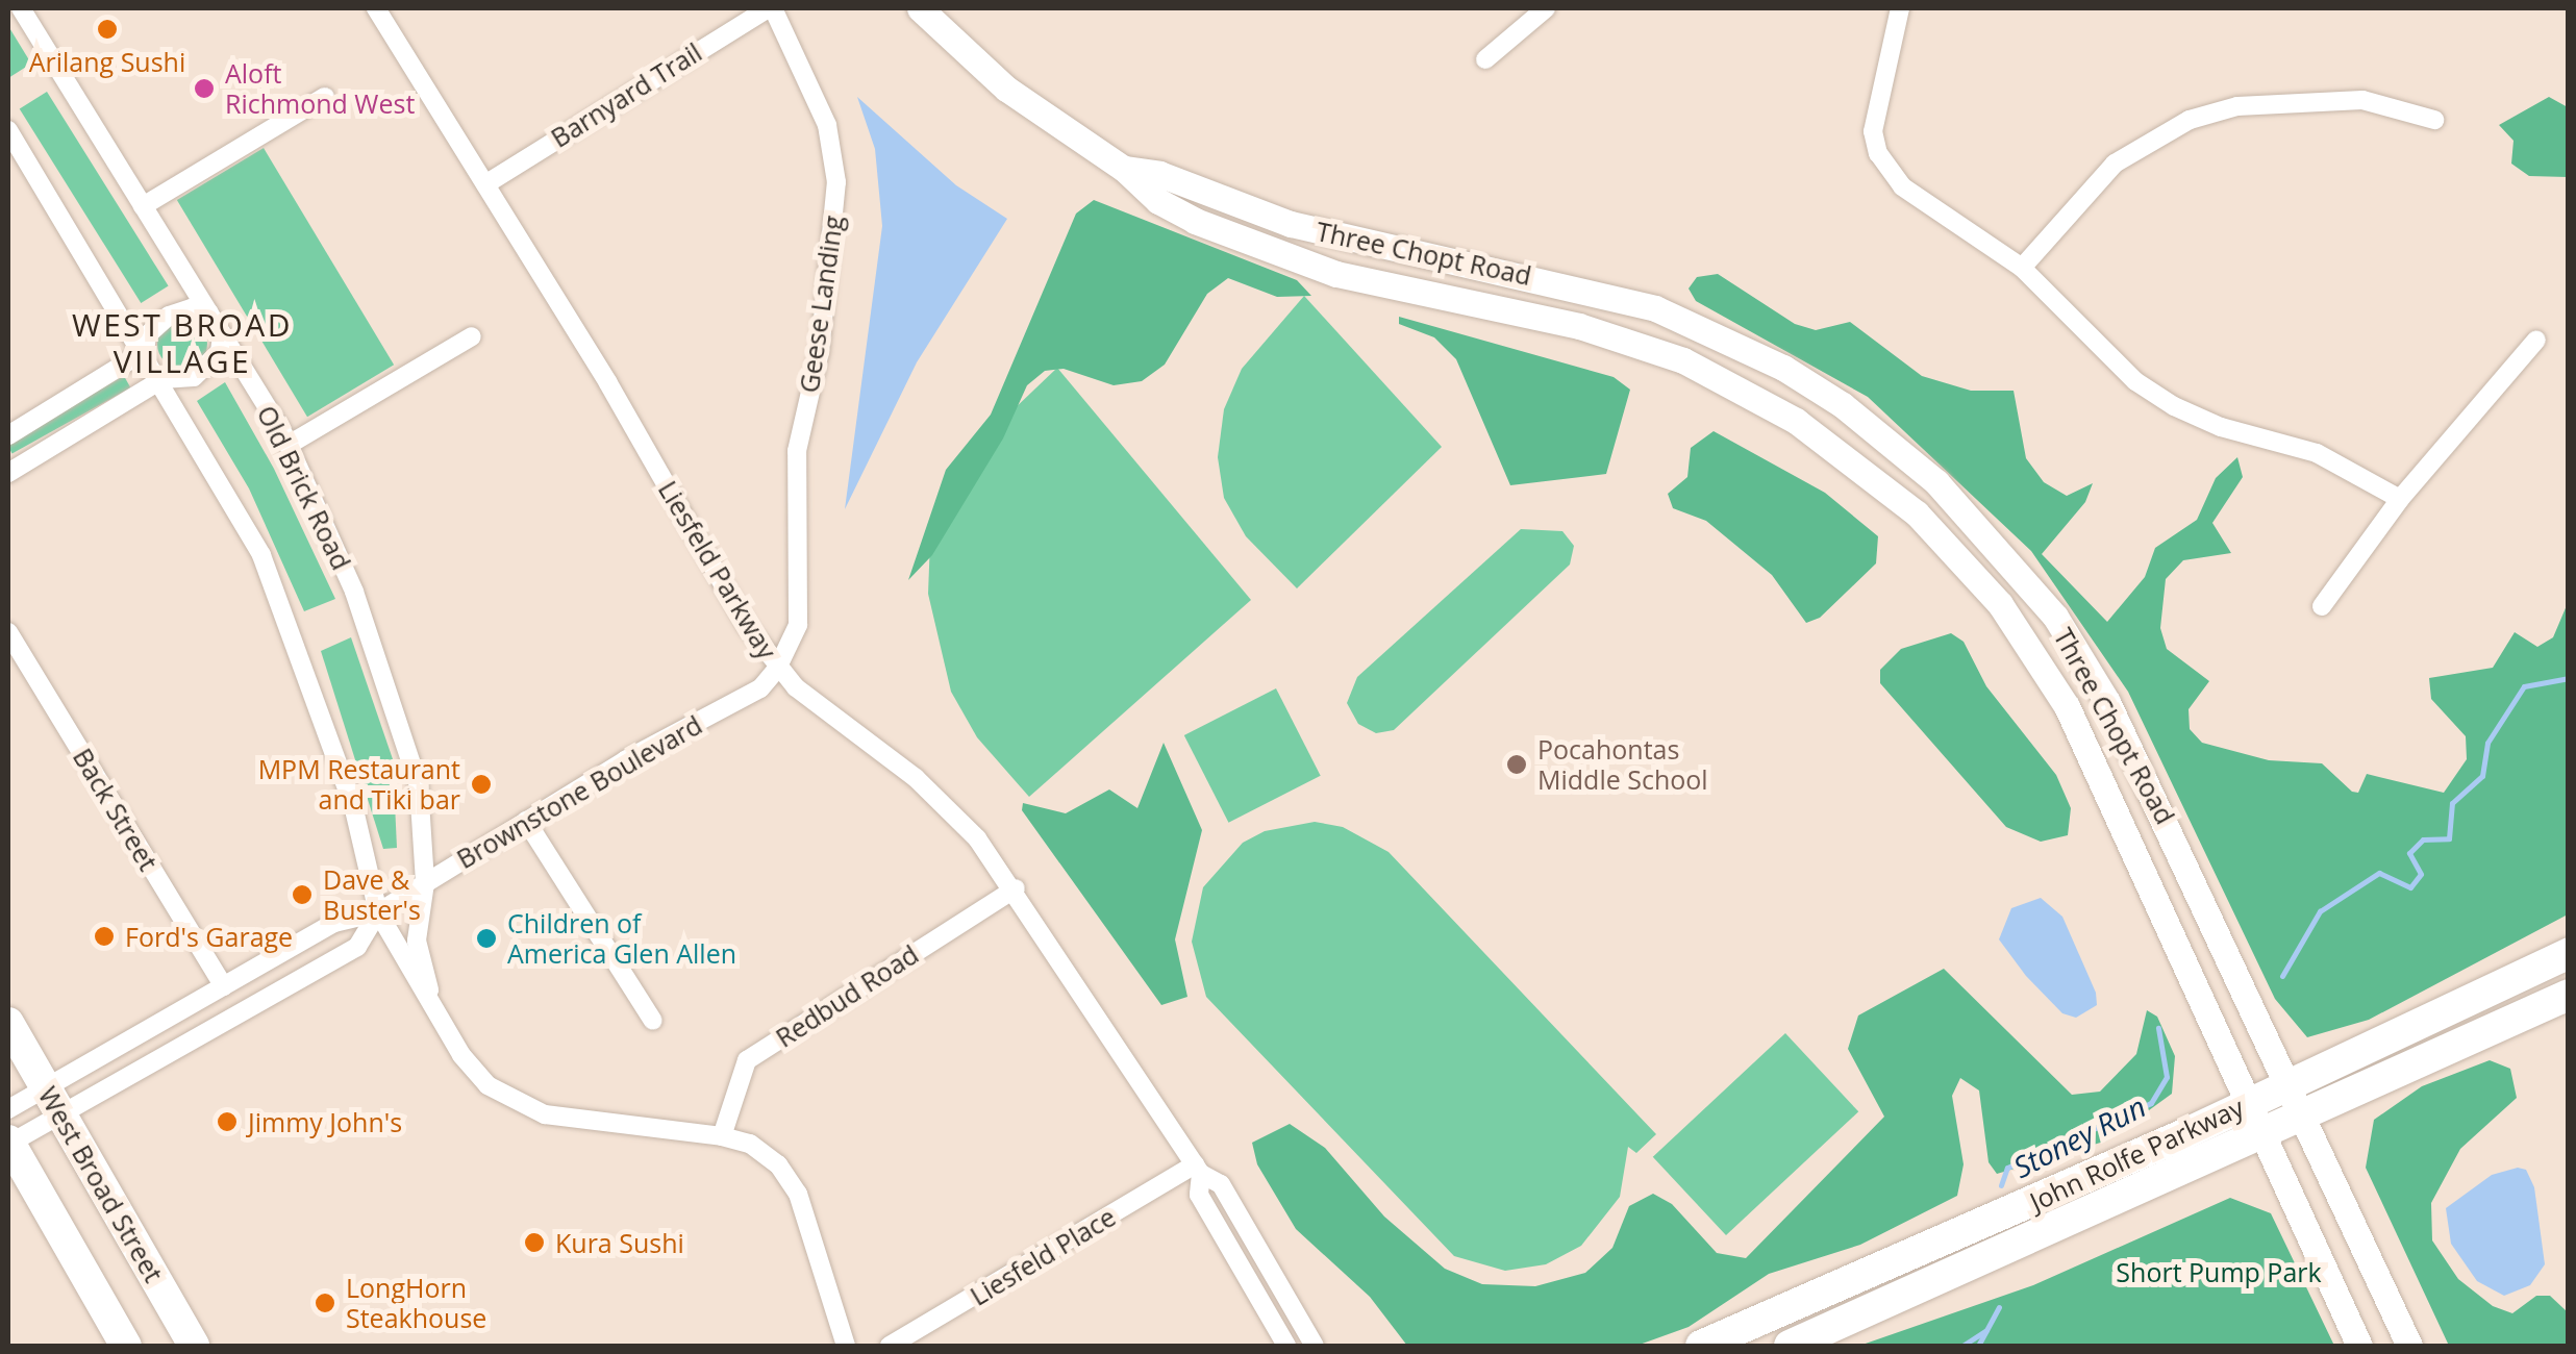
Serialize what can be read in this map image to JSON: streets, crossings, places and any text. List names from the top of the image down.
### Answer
{
  "streets": {
    "main road": ["Three Chopt Road", "John Rolfe Parkway", "West Broad Street"],
    "street": [
      "Barnyard Trail",
      "Geese Landing",
      "Old Brick Road",
      "Liesfeld Parkway",
      "Brownstone Boulevard",
      "Back Street",
      "Redbud Road",
      "Liesfeld Place"
    ]
  },
  "crossings": [
    ["Barnyard Trail", "Geese Landing"],
    ["Barnyard Trail", "Liesfeld Parkway"],
    ["Three Chopt Road", "John Rolfe Parkway"],
    ["Geese Landing", "Liesfeld Parkway"],
    ["Geese Landing", "Brownstone Boulevard"],
    ["Old Brick Road", "Brownstone Boulevard"],
    ["Old Brick Road", "Redbud Road"],
    ["Liesfeld Parkway", "Brownstone Boulevard"],
    ["Liesfeld Parkway", "Redbud Road"],
    ["Liesfeld Parkway", "Liesfeld Place"],
    ["Brownstone Boulevard", "Back Street"],
    ["Brownstone Boulevard", "West Broad Street"]
  ],
  "districts": ["WEST BROAD VILLAGE"],
  "water": ["Stoney Run"],
  "parks": ["Short Pump Park"],
  "places": [
    "Arilang Sushi",
    "Aloft Richmond West",
    "Pocahontas Middle School",
    "MPM Restaurant and Tiki bar",
    "Dave & Buster's",
    "Ford's Garage",
    "Children of America Glen Allen",
    "Jimmy John's",
    "Kura Sushi",
    "LongHorn Steakhouse"
  ]
}
